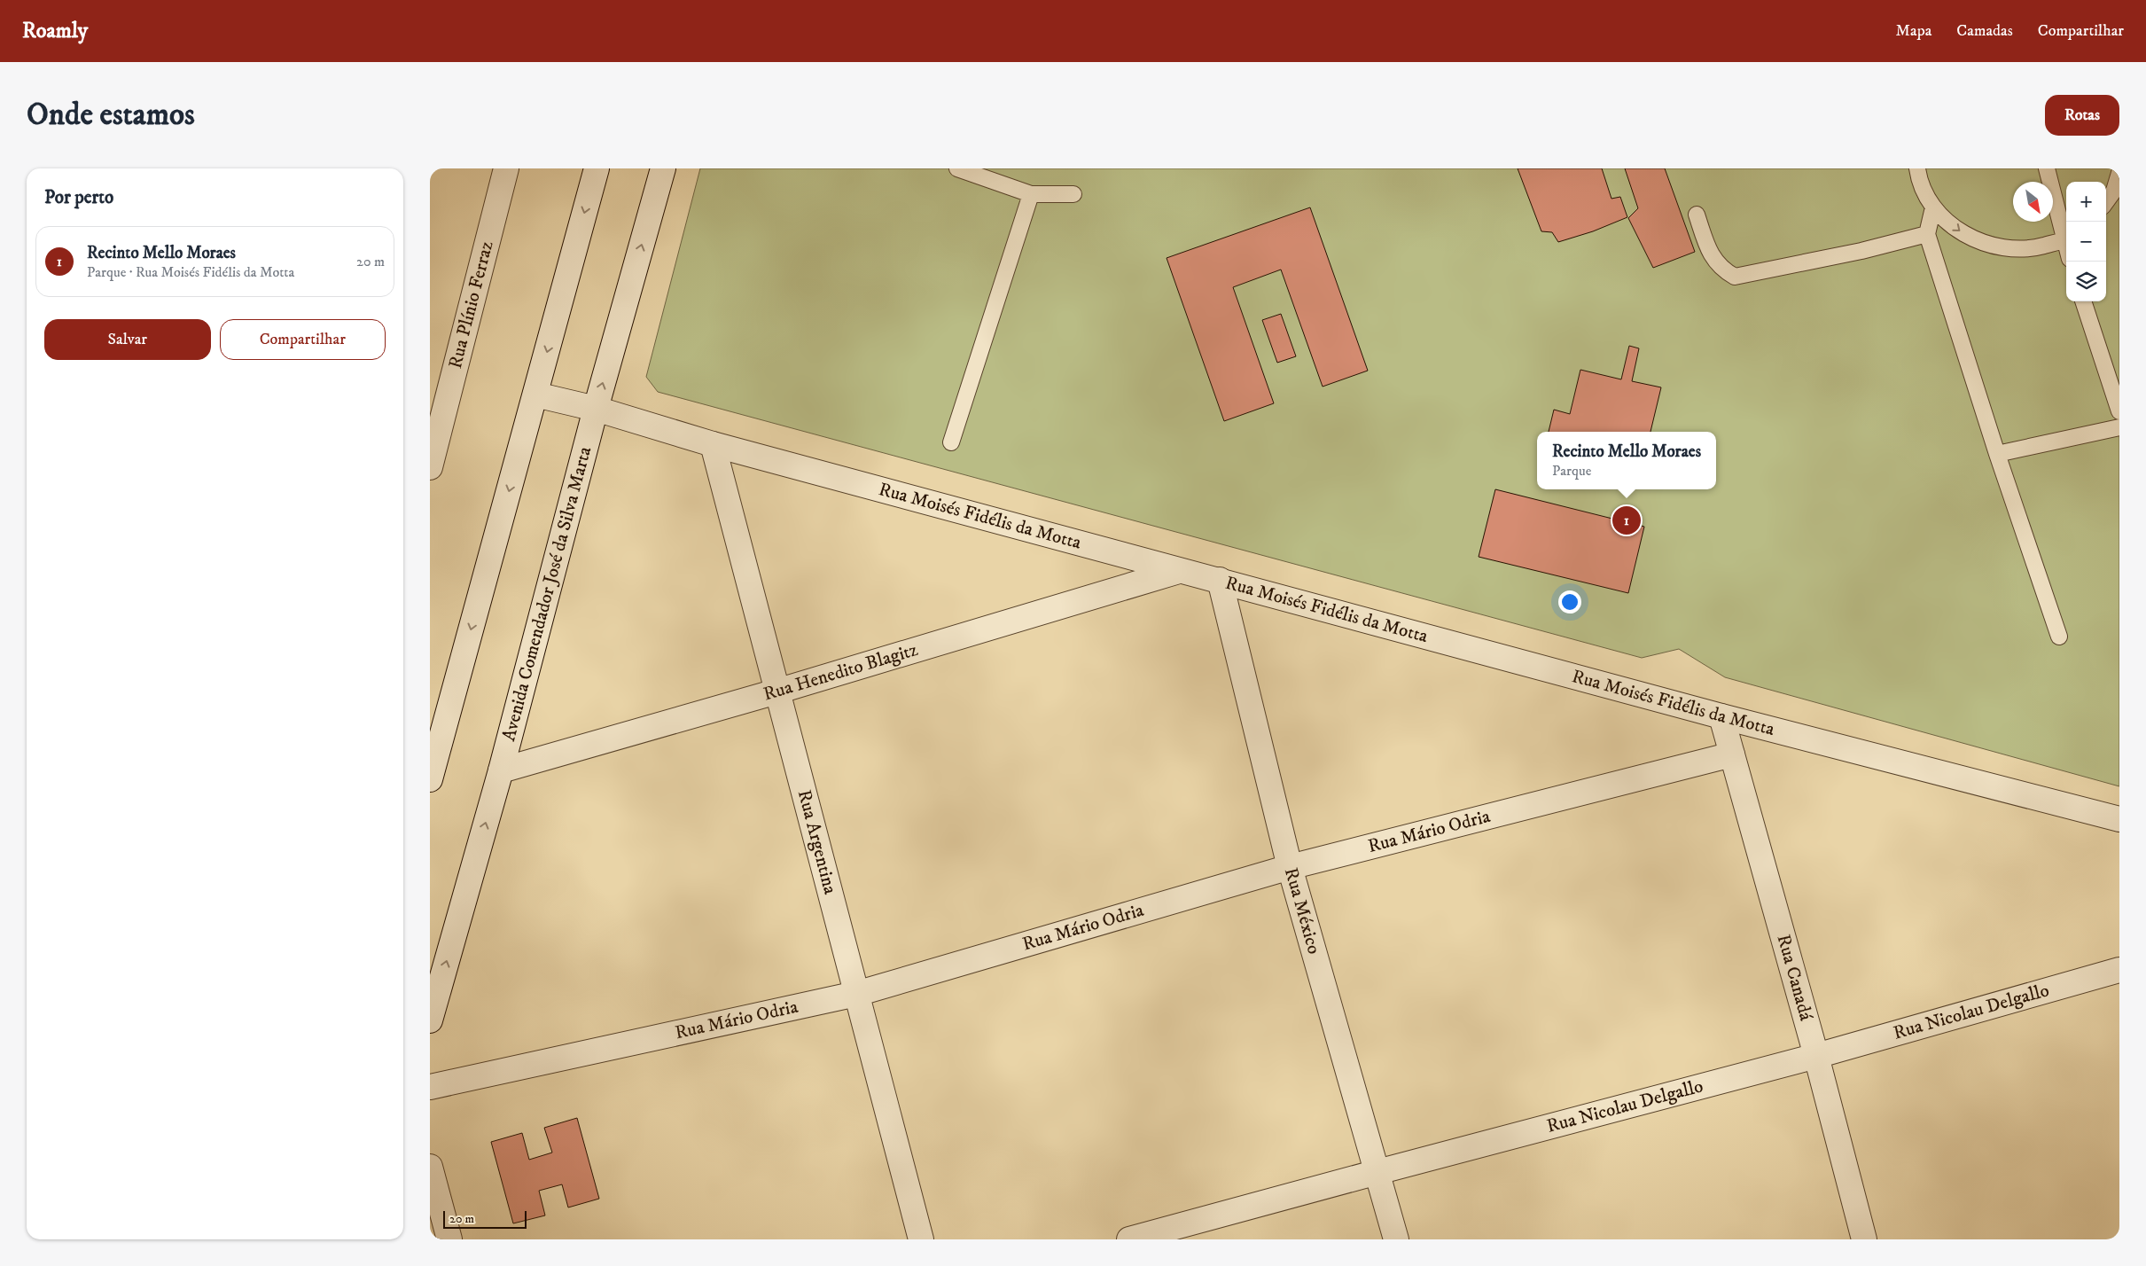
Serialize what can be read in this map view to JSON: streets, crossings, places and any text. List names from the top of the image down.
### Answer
{
  "streets": {
    "street": [
      "Rua Plínio Ferraz",
      "Rua Moisés Fidélis da Motta",
      "Avenida Comendador José da Silva Marta",
      "Rua Henedito Blagitz",
      "Rua Mário Odria",
      "Rua Argentina",
      "Rua México",
      "Rua Canadá",
      "Rua Nicolau Delgallo"
    ]
  },
  "crossings": [
    ["Rua Moisés Fidélis da Motta", "Avenida Comendador José da Silva Marta"],
    ["Rua Moisés Fidélis da Motta", "Rua Henedito Blagitz"],
    ["Rua Moisés Fidélis da Motta", "Rua Argentina"],
    ["Rua Moisés Fidélis da Motta", "Rua México"],
    ["Rua Moisés Fidélis da Motta", "Rua Canadá"],
    ["Avenida Comendador José da Silva Marta", "Rua Henedito Blagitz"],
    ["Rua Henedito Blagitz", "Rua Argentina"],
    ["Rua Mário Odria", "Rua Argentina"],
    ["Rua Mário Odria", "Rua México"],
    ["Rua Mário Odria", "Rua Canadá"],
    ["Rua México", "Rua Nicolau Delgallo"],
    ["Rua Canadá", "Rua Nicolau Delgallo"]
  ],
  "scale_bar": "20 m",
  "north": "bottom right",
  "page": {
    "header": "Roamly",
    "nav": ["Mapa", "Camadas", "Compartilhar"],
    "buttons": [
      "Rotas",
      ["Salvar", "Compartilhar"]
    ],
    "title": "Onde estamos",
    "heading": "Por perto",
    "map_buttons": ["+", "−"],
    "list": [
      {
        "mark": "1",
        "name": "Recinto Mello Moraes",
        "note": "Parque · Rua Moisés Fidélis da Motta",
        "value": "20 m"
      }
    ],
    "popup": ["Recinto Mello Moraes", "Parque"],
    "pins": "1",
    "scale": "20 m"
  }
}
